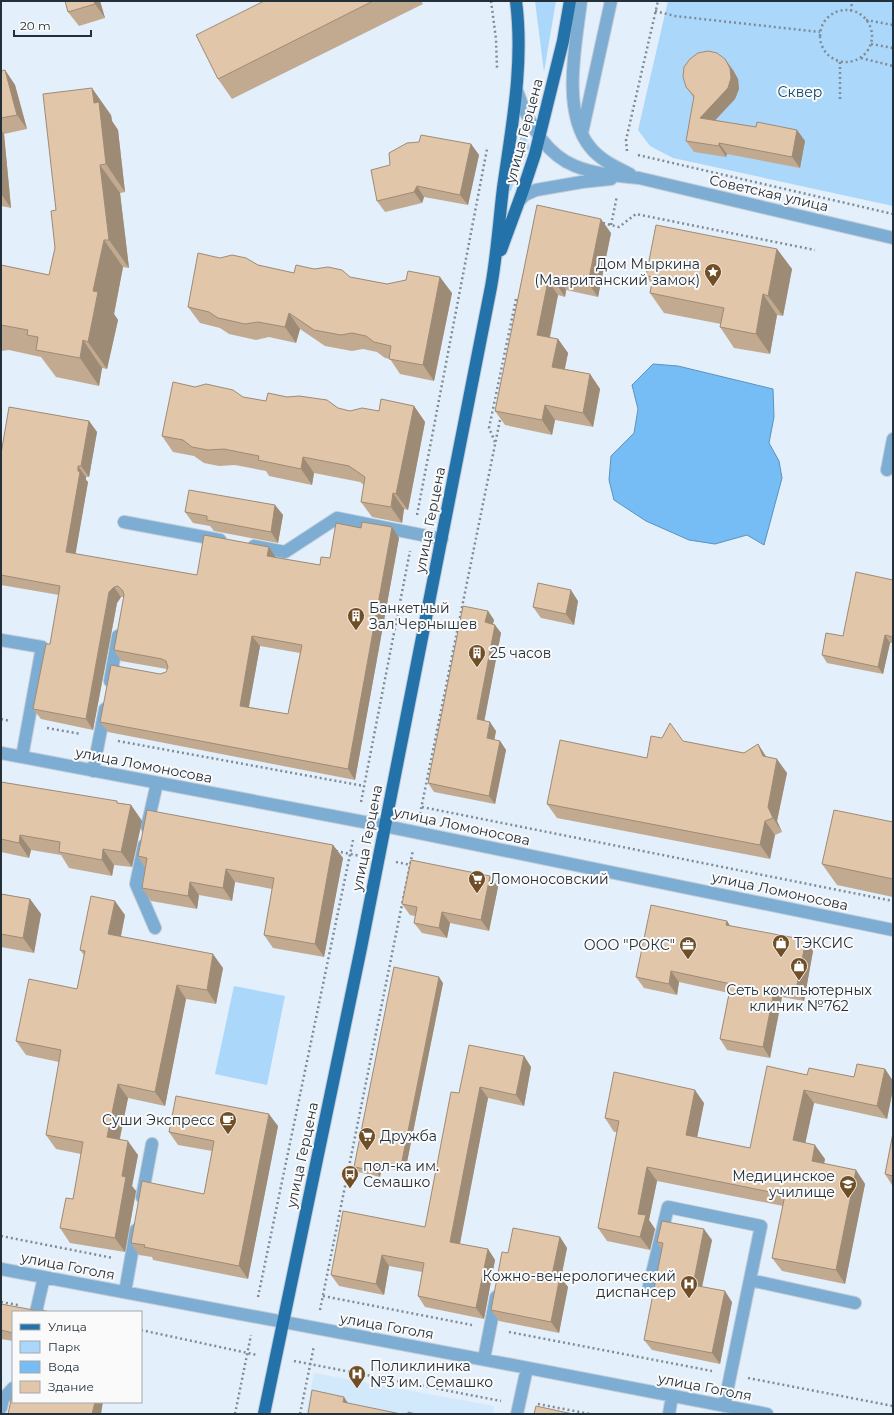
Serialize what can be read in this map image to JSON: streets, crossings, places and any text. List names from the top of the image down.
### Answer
{
  "streets": {
    "main road": ["улица Герцена"],
    "street": ["Советская улица", "улица Ломоносова", "улица Гоголя"]
  },
  "crossings": [
    ["улица Герцена", "Советская улица"],
    ["улица Герцена", "улица Ломоносова"],
    ["улица Герцена", "улица Гоголя"]
  ],
  "parks": ["Сквер"],
  "places": {
    "place": ["Дом Мыркина (Мавританский замок)"],
    "building": ["Банкетный Зал Чернышев", "25 часов"],
    "supermarket": ["Ломоносовский", "Дружба"],
    "shop": ["ТЭКСИС", "Сеть компьютерных клиник №762"],
    "office": ["ООО \"РОКС\""],
    "cafe": ["Суши Экспресс"],
    "bus stop": ["пол-ка им. Семашко"],
    "school or university": ["Медицинское училище"],
    "hospital": ["Кожно-венерологический диспансер", "Поликлиника №3 им. Семашко"]
  },
  "legend": [
    "Улица",
    "Парк",
    "Вода",
    "Здание"
  ],
  "scale_bar": "20 m"
}
